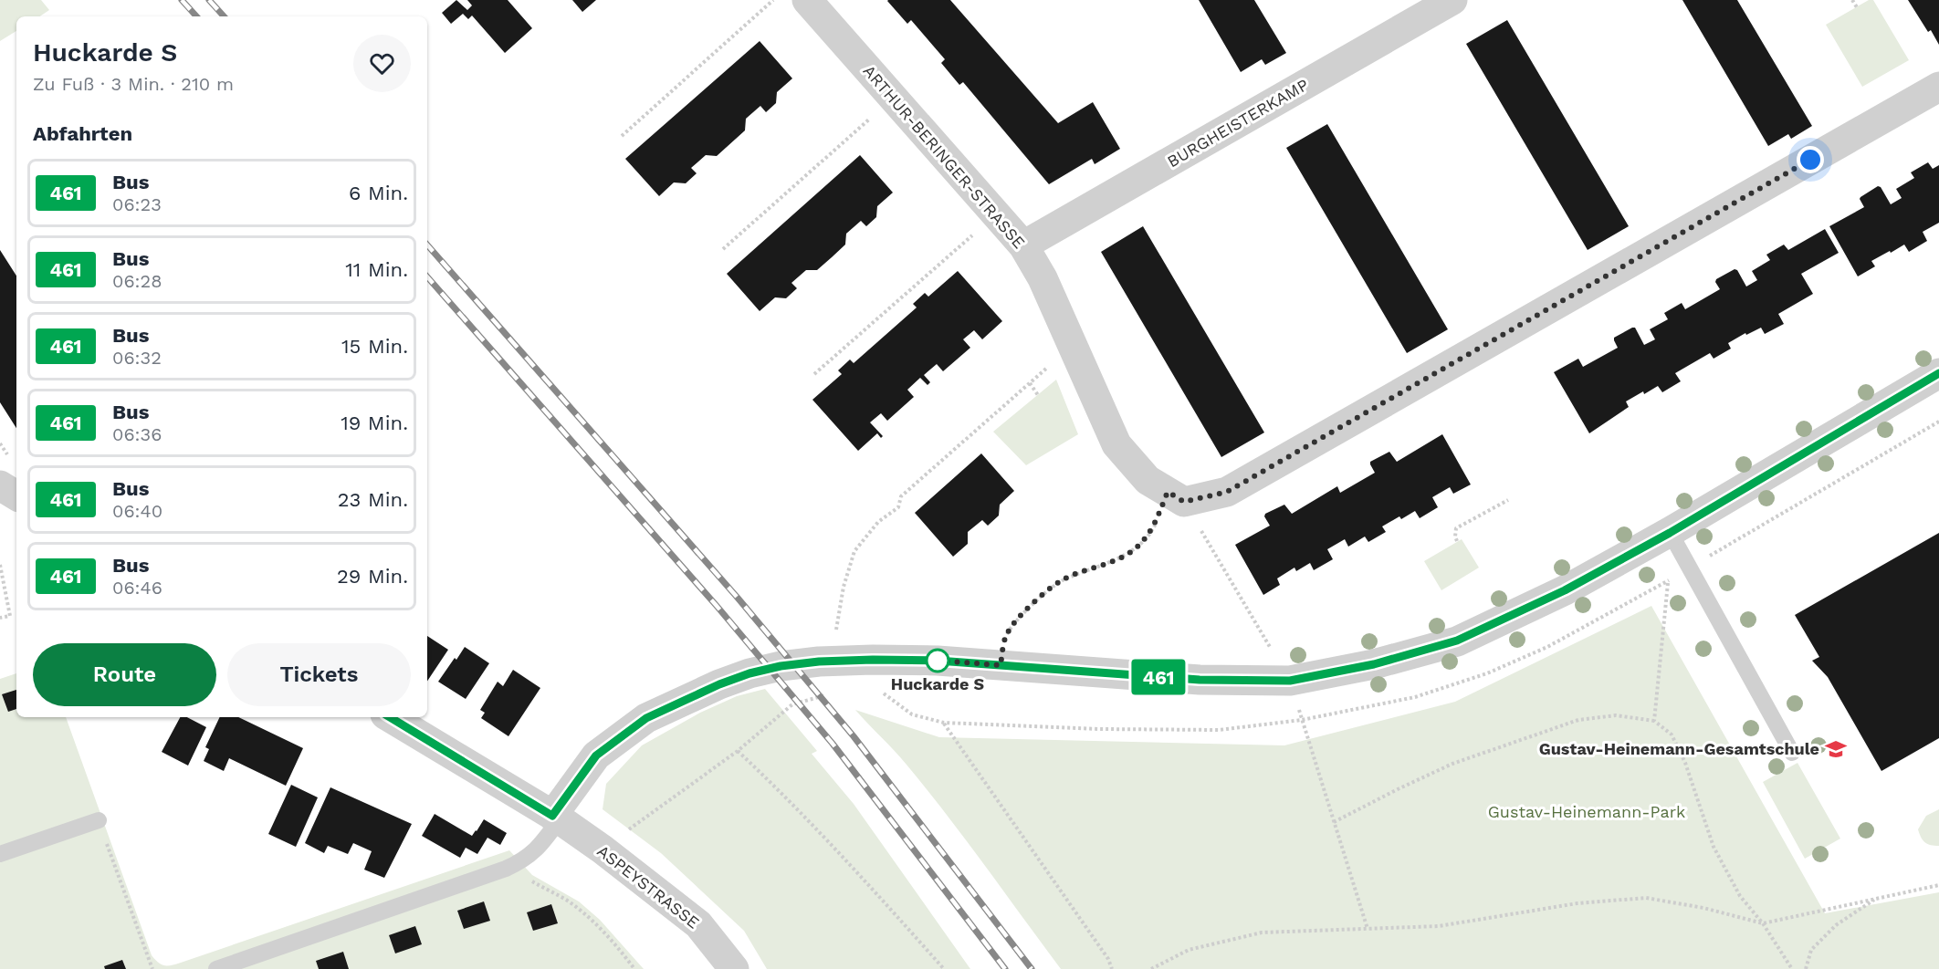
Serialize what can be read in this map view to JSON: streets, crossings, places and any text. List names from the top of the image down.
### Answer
{
  "streets": {
    "street": ["BURGHEISTERKAMP", "ARTHUR-BERINGER-STRASSE", "ASPEYSTRASSE"]
  },
  "crossings": [
    ["BURGHEISTERKAMP", "ARTHUR-BERINGER-STRASSE"]
  ],
  "parks": ["Gustav-Heinemann-Park"],
  "places": {
    "other": ["Huckarde S"],
    "school or university": ["Gustav-Heinemann-Gesamtschule"]
  },
  "lines": ["bus line 461"],
  "page": {
    "on_map": "461",
    "heading": [
      ["Huckarde S", "Zu Fuß · 3 Min. · 210 m"],
      "Abfahrten"
    ],
    "list": [
      {
        "mark": "461",
        "name": "Bus",
        "note": "06:23",
        "value": "6 Min."
      },
      {
        "mark": "461",
        "name": "Bus",
        "note": "06:28",
        "value": "11 Min."
      },
      {
        "mark": "461",
        "name": "Bus",
        "note": "06:32",
        "value": "15 Min."
      },
      {
        "mark": "461",
        "name": "Bus",
        "note": "06:36",
        "value": "19 Min."
      },
      {
        "mark": "461",
        "name": "Bus",
        "note": "06:40",
        "value": "23 Min."
      },
      {
        "mark": "461",
        "name": "Bus",
        "note": "06:46",
        "value": "29 Min."
      }
    ],
    "buttons": ["Route", "Tickets"]
  }
}
